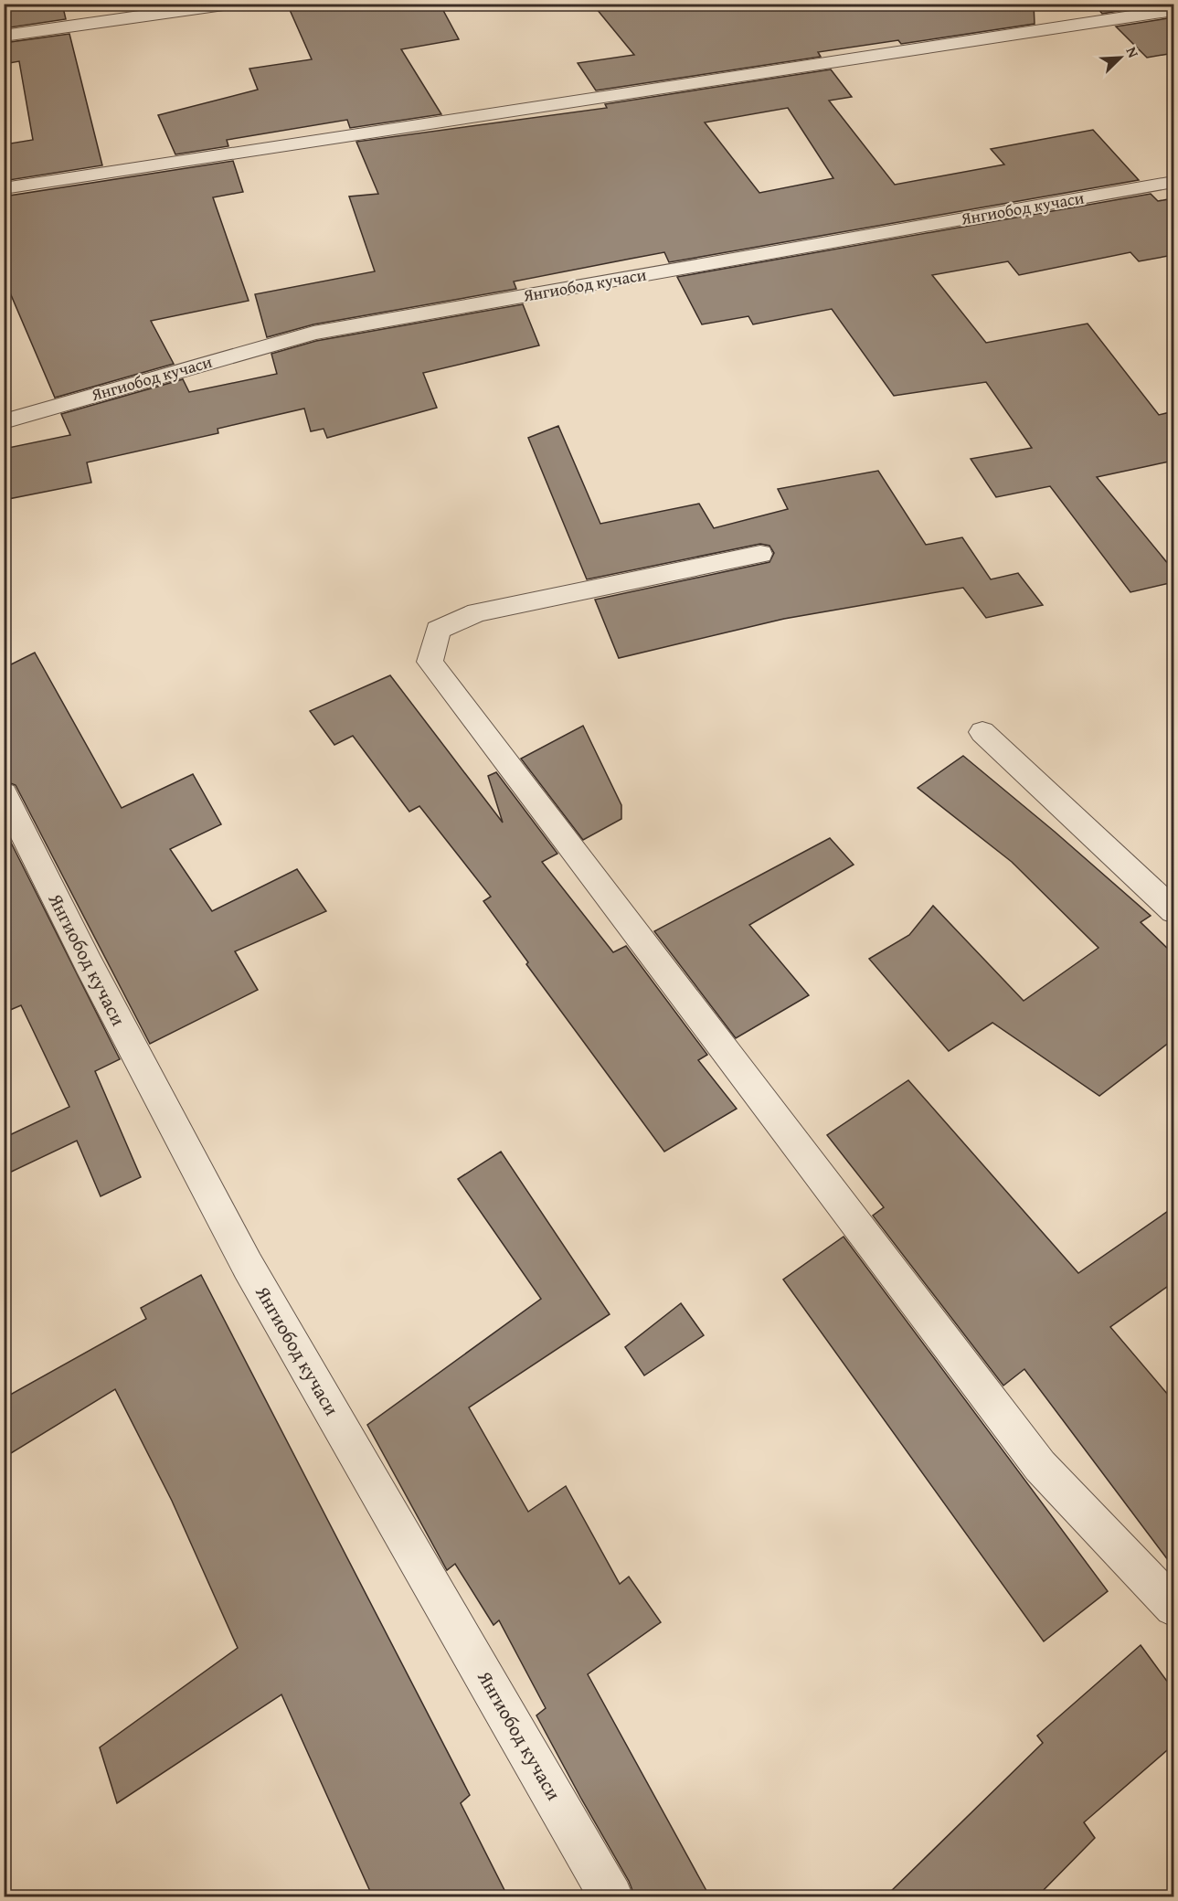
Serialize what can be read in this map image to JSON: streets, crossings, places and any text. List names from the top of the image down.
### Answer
{
  "streets": {
    "street": ["Янгиобод кучаси"]
  },
  "north": "top right"
}
